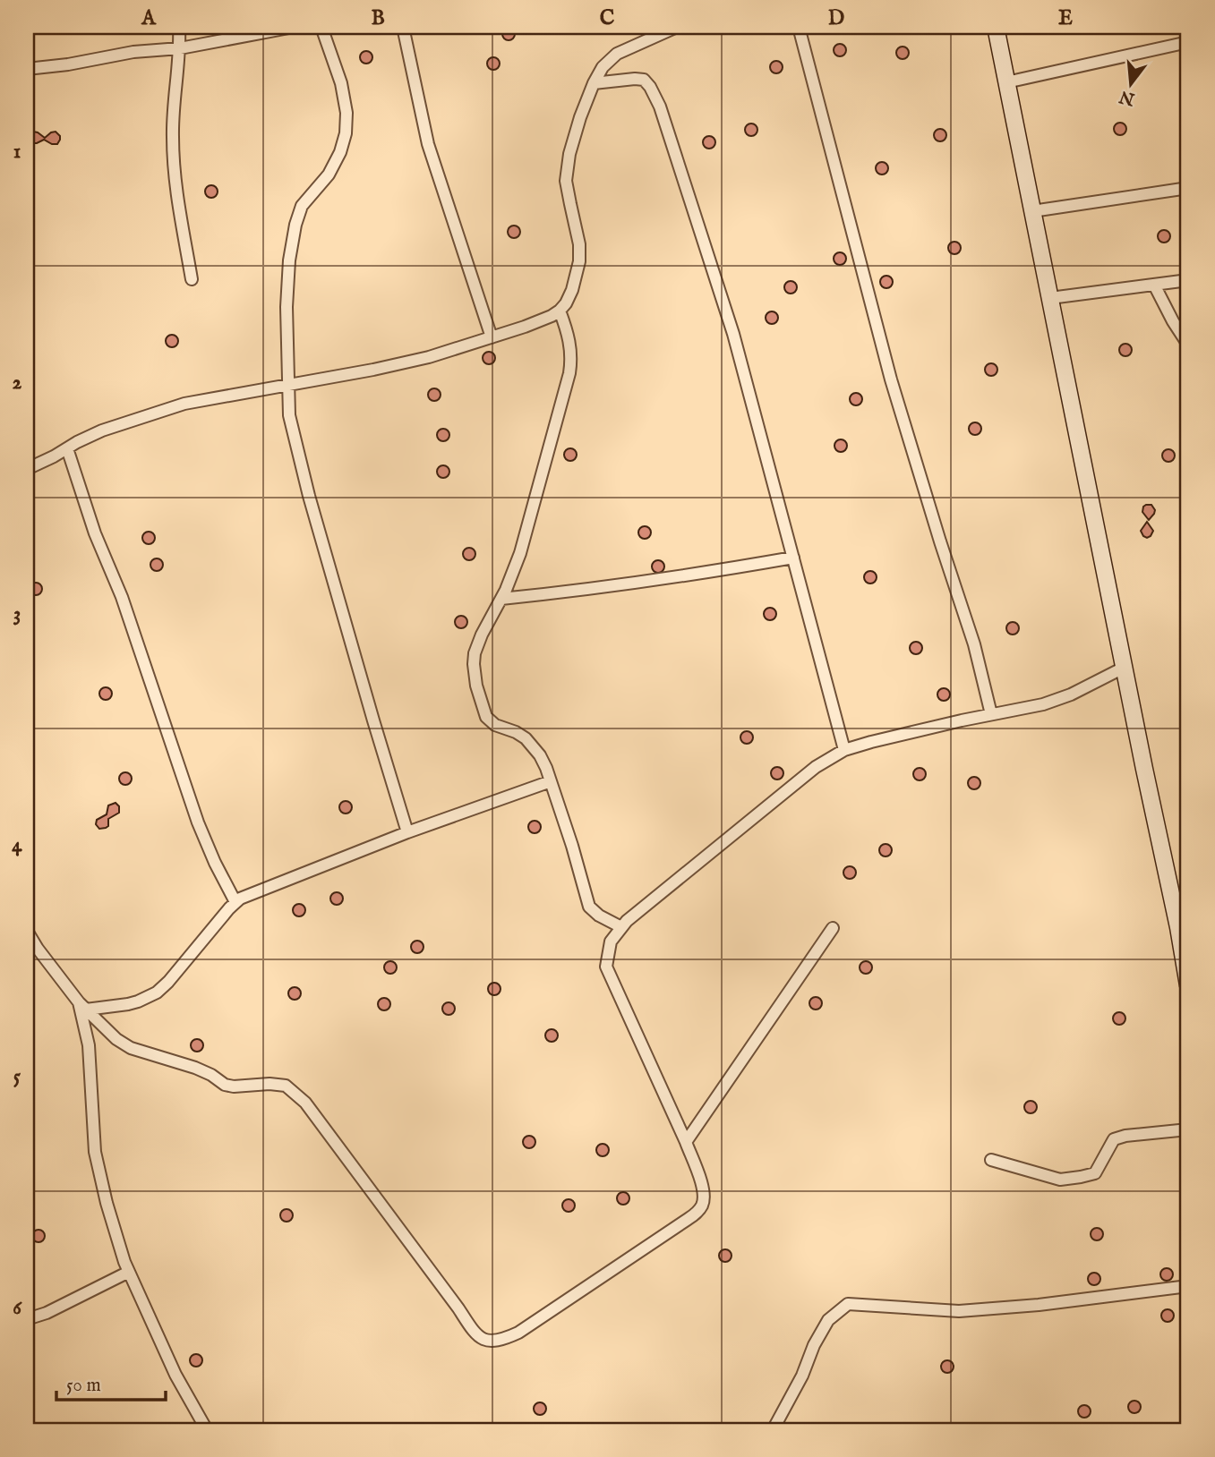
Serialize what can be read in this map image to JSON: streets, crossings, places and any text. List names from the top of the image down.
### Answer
{
  "scale_bar": "50 m",
  "north": "bottom",
  "grid": {
    "columns": [
      "A",
      "B",
      "C",
      "D",
      "E"
    ],
    "rows": [
      "1",
      "2",
      "3",
      "4",
      "5",
      "6"
    ]
  }
}
